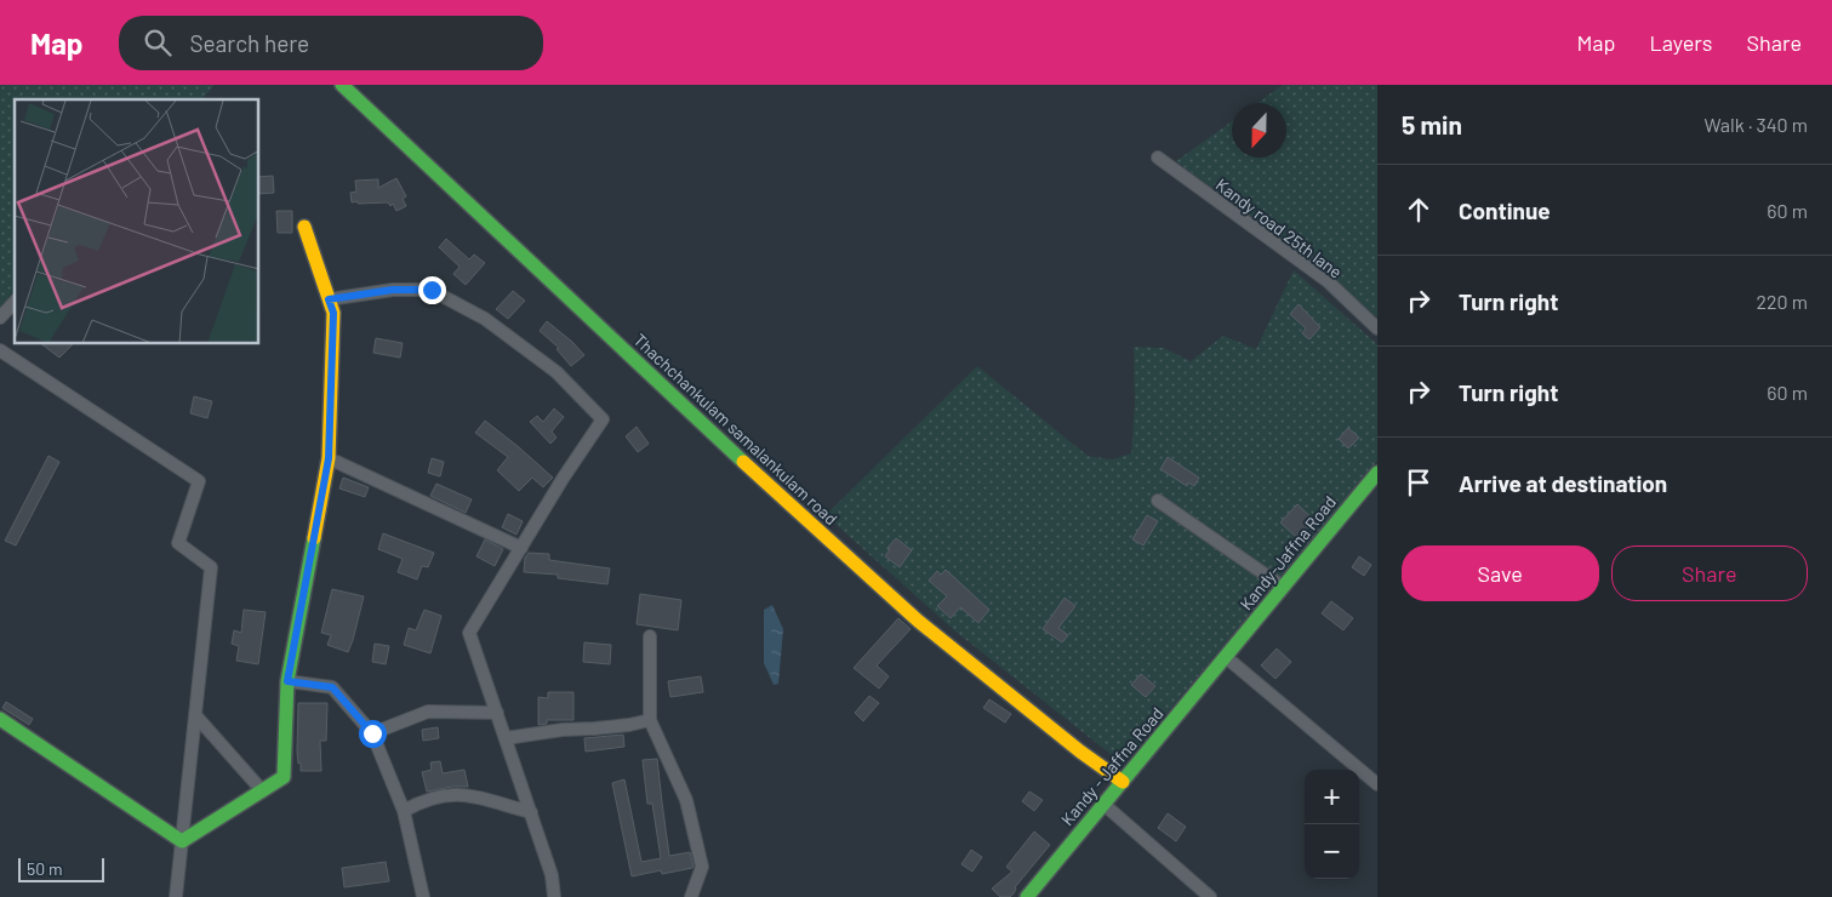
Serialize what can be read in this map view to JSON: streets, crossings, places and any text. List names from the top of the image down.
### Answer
{
  "streets": {
    "main road": ["Thachchankulam samalankulam road", "Kandy-Jaffna Road", "Kandy - Jaffna Road"],
    "street": ["Kandy road 25th lane"]
  },
  "crossings": [
    ["Thachchankulam samalankulam road", "Kandy - Jaffna Road"],
    ["Kandy-Jaffna Road", "Kandy - Jaffna Road"]
  ],
  "scale_bar": "50 m",
  "north": "bottom",
  "page": {
    "header": "Map",
    "search": "Search here",
    "nav": ["Map", "Layers", "Share"],
    "heading": ["5 min", "Walk · 340 m"],
    "list": [
      ["Continue", "60 m"],
      ["Turn right", "220 m"],
      ["Turn right", "60 m"],
      "Arrive at destination"
    ],
    "buttons": ["Save", "Share"],
    "map_buttons": ["+", "−"],
    "scale": "50 m"
  }
}
